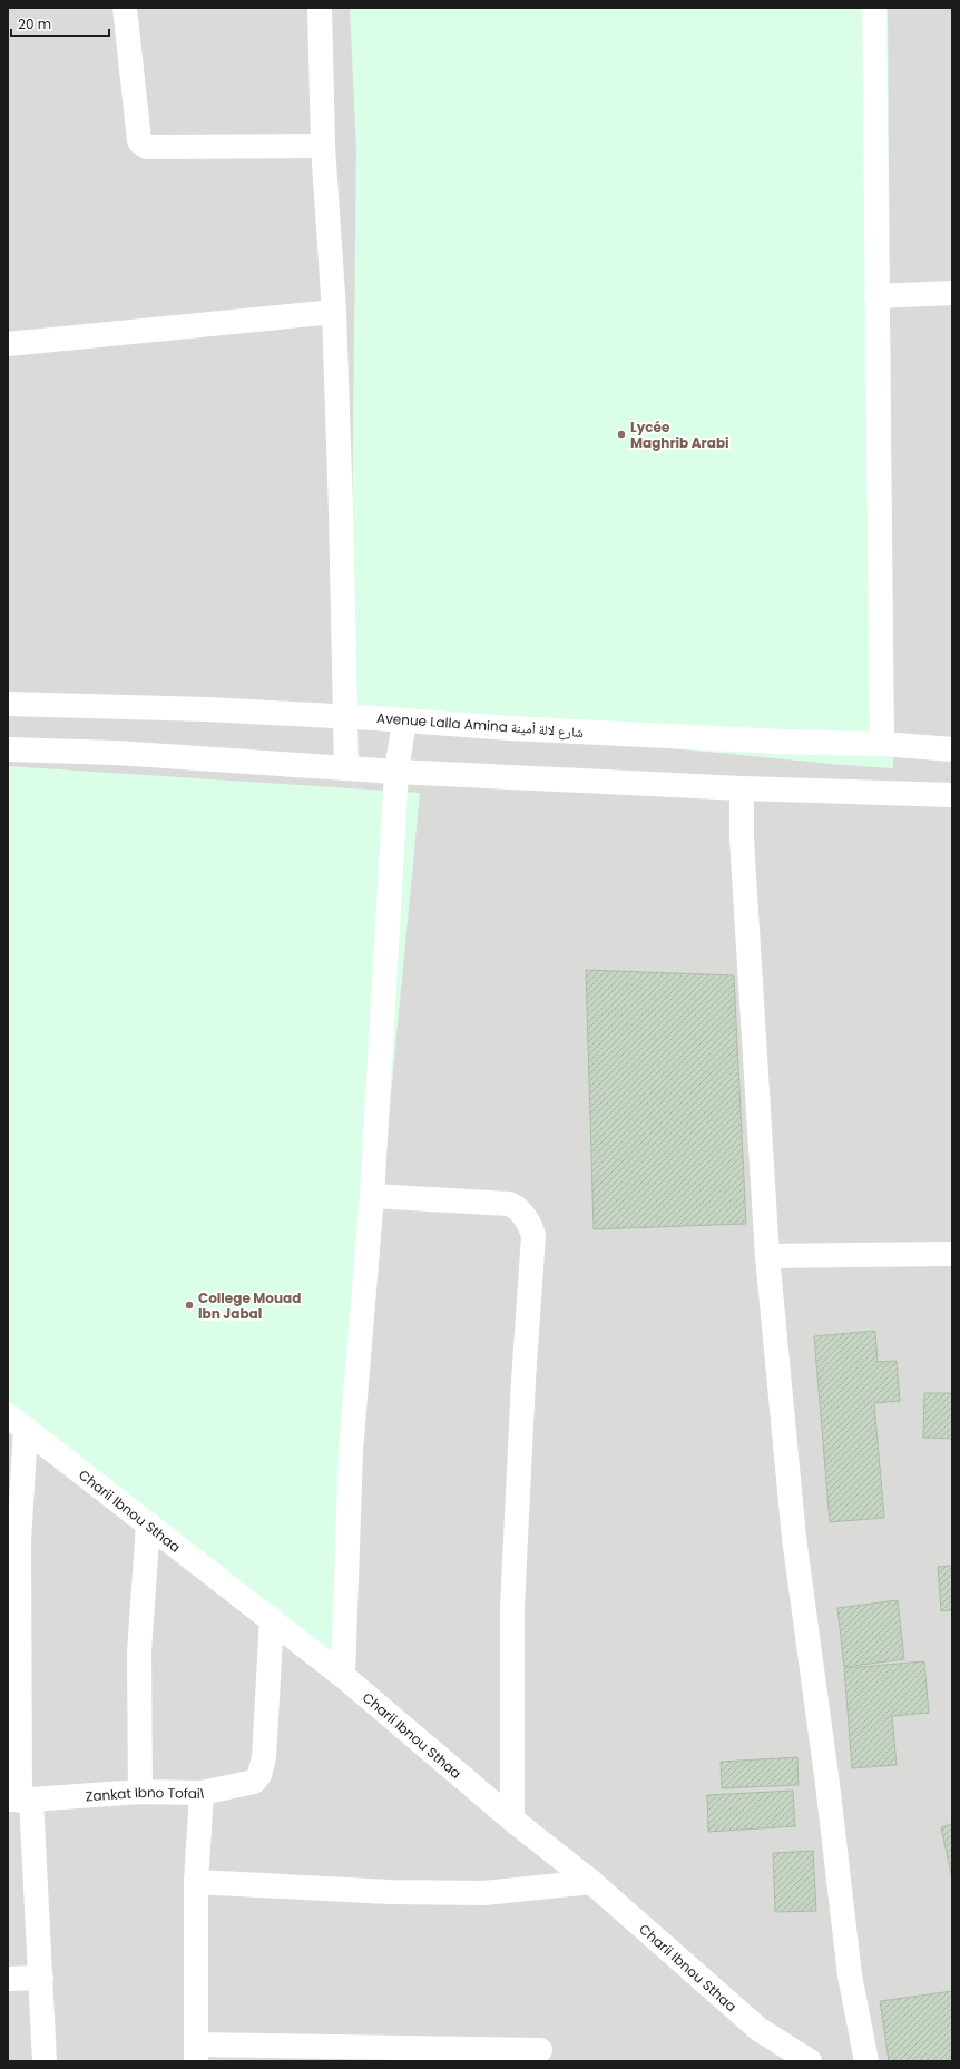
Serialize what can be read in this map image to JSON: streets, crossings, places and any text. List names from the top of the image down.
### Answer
{
  "streets": {
    "street": ["Avenue Lalla Amina شارع لالة أمينة", "Charii Ibnou Sthaa", "Zankat Ibno Tofail"]
  },
  "crossings": [
    ["Charii Ibnou Sthaa", "Zankat Ibno Tofail"]
  ],
  "places": ["Lycée Maghrib Arabi", "College Mouad Ibn Jabal"],
  "scale_bar": "20 m"
}
